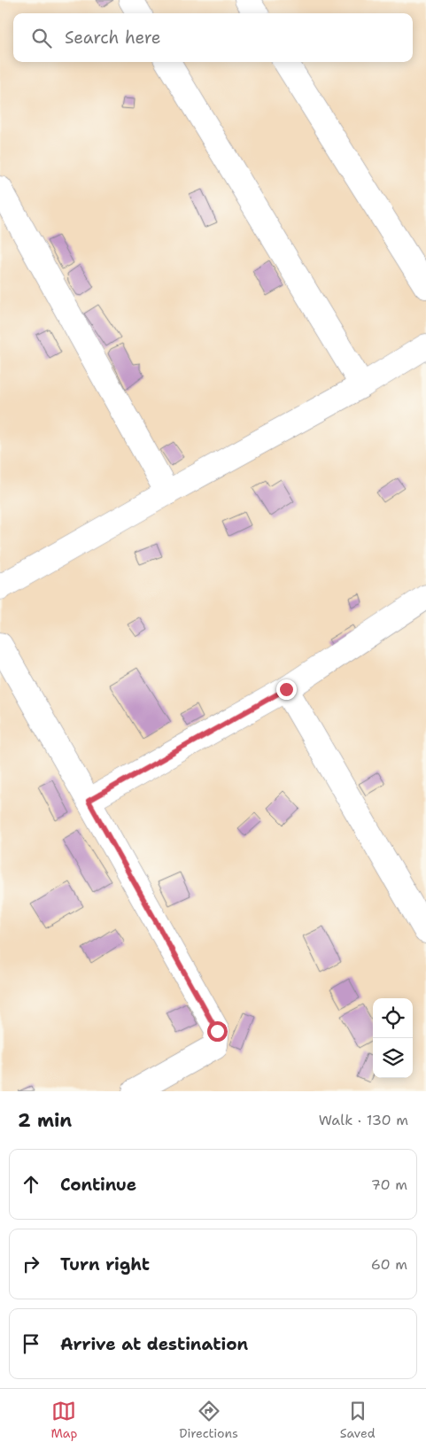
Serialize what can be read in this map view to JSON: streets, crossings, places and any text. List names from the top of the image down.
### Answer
{
  "page": {
    "search": "Search here",
    "heading": ["2 min", "Walk · 130 m"],
    "list": [
      ["Continue", "70 m"],
      ["Turn right", "60 m"],
      "Arrive at destination"
    ],
    "nav": ["Map", "Directions", "Saved"]
  }
}
